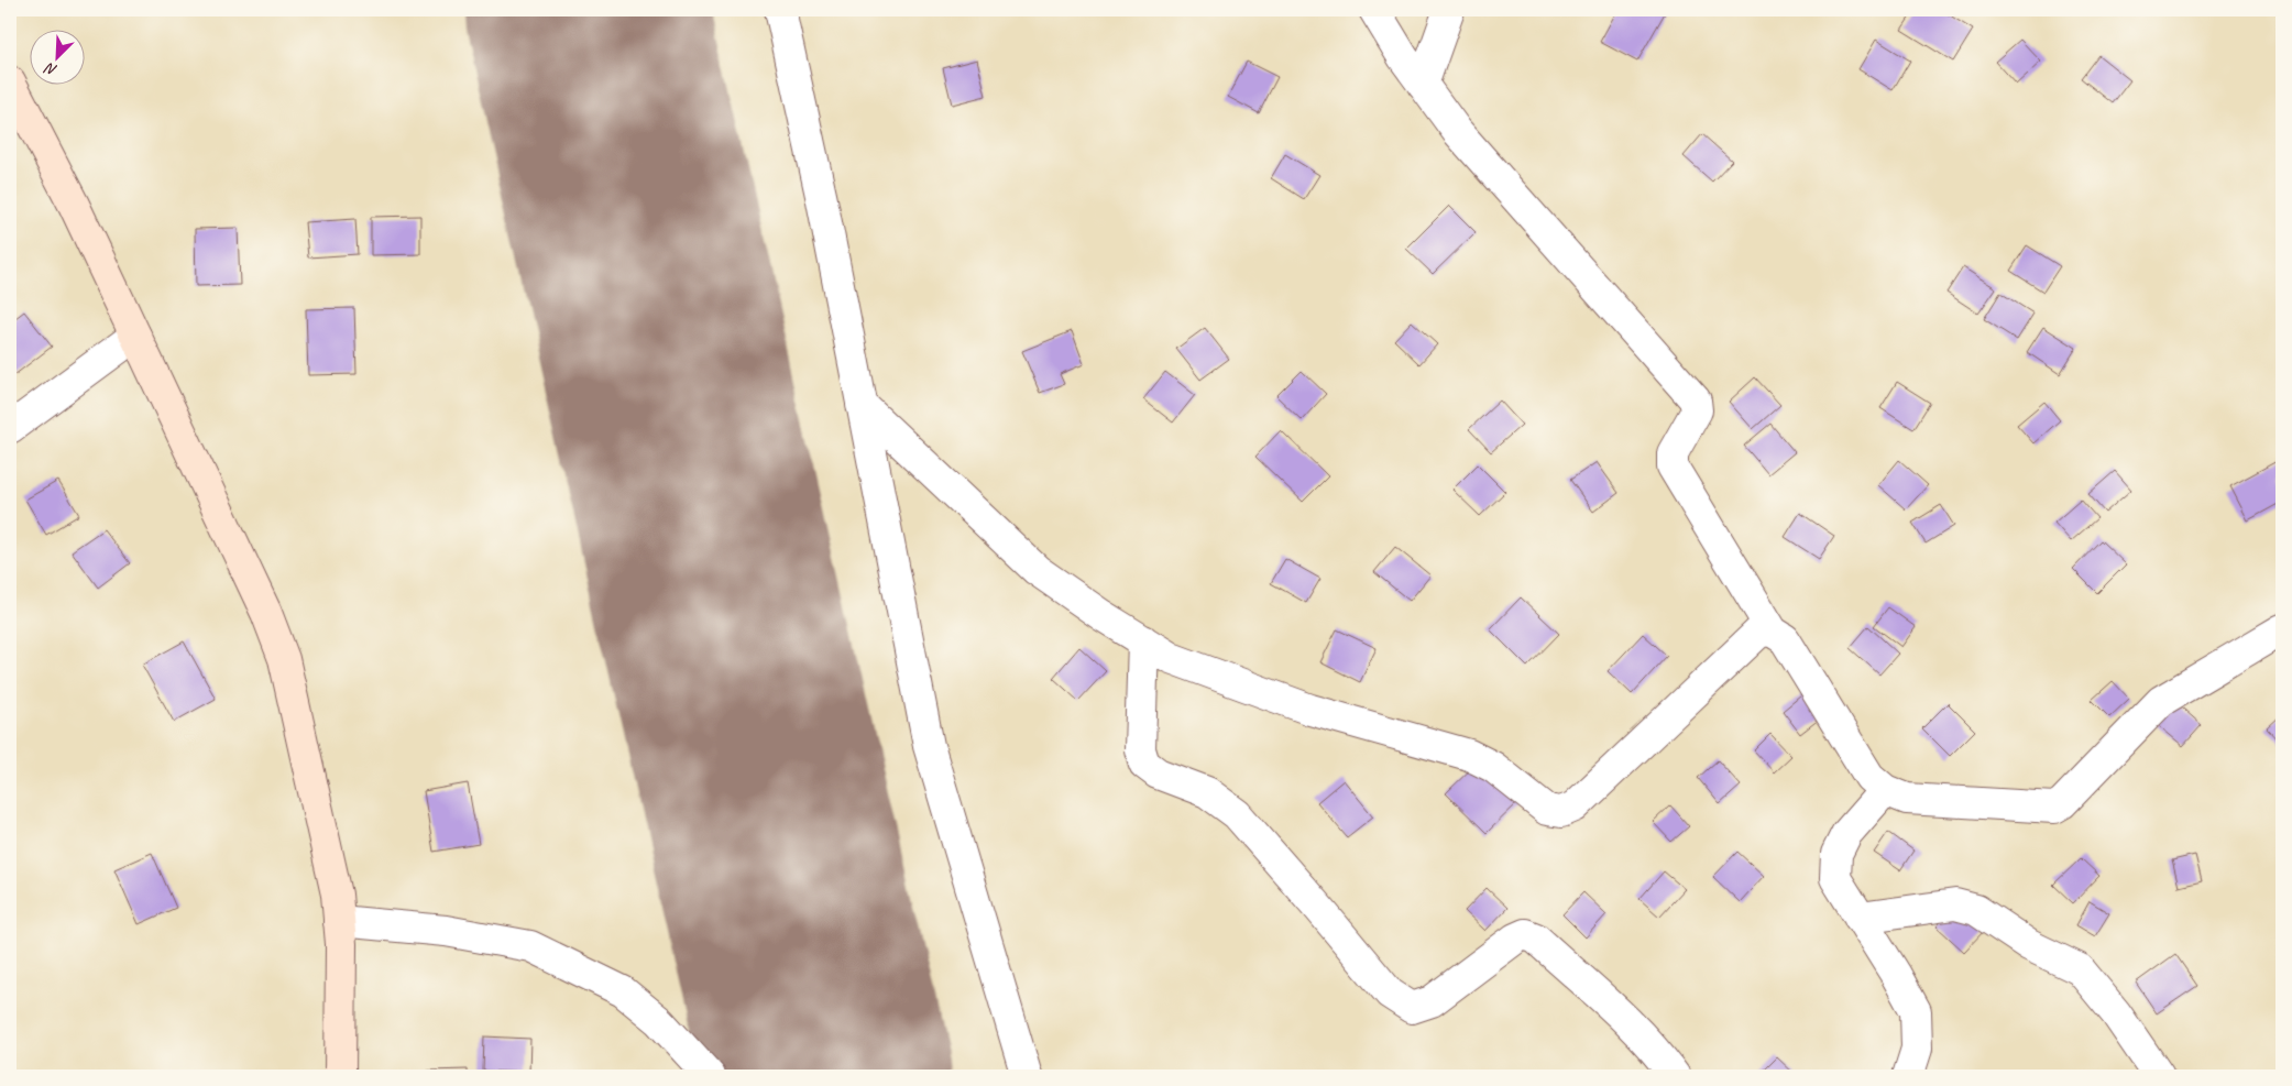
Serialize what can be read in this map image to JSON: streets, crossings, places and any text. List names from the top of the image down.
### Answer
{
  "north": "bottom left"
}
